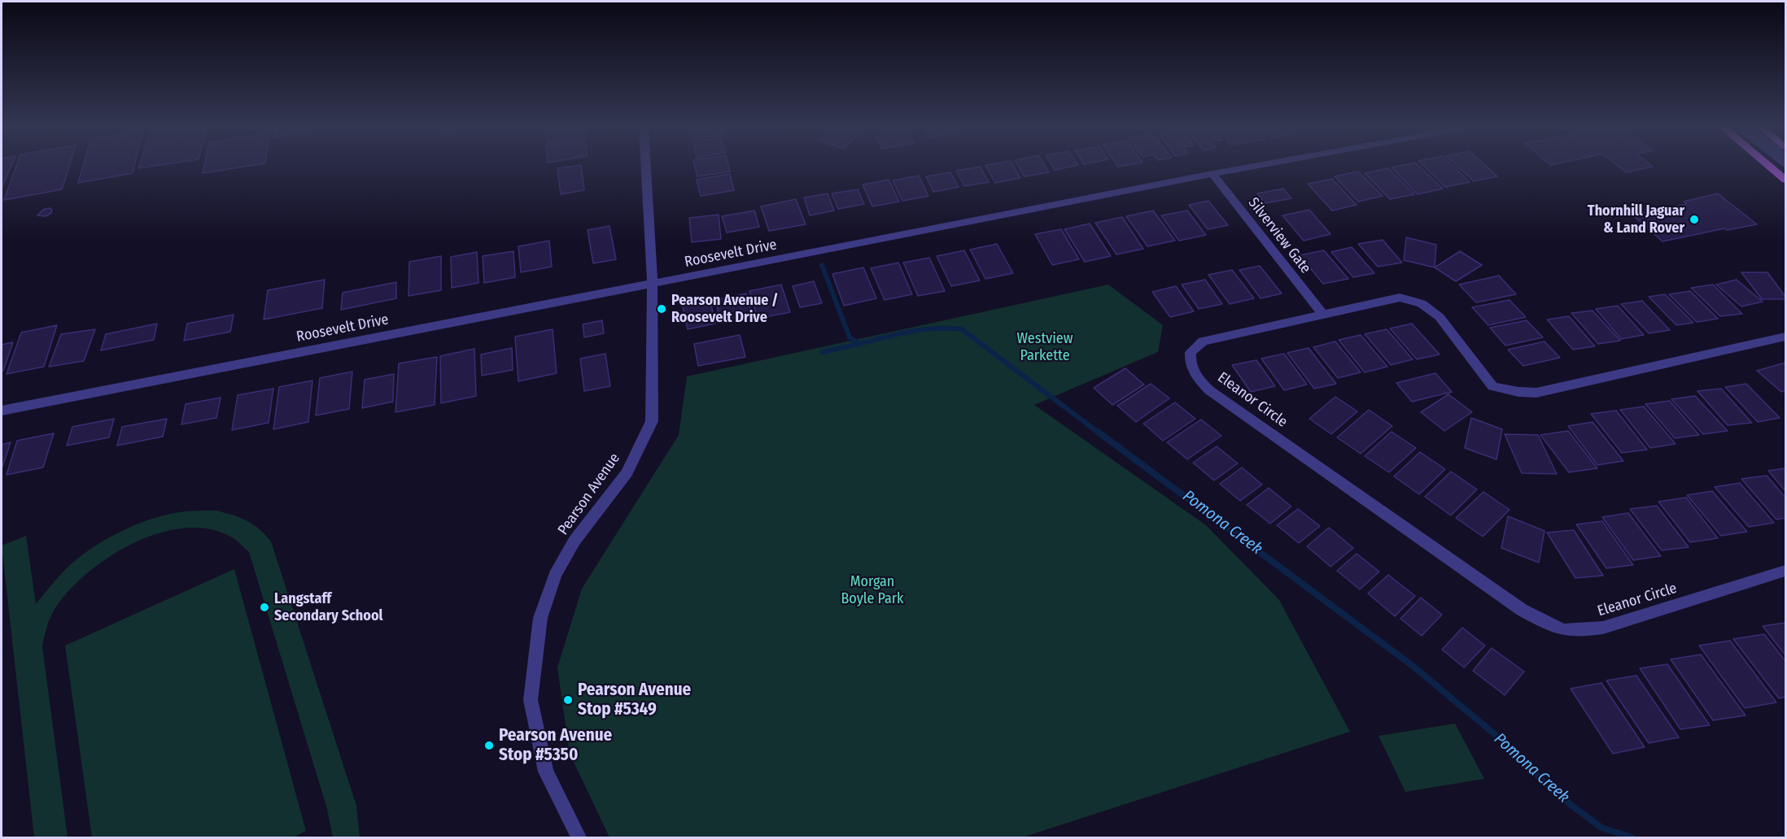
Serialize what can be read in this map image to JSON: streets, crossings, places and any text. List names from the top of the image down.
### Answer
{
  "streets": {
    "street": [
      "Silverview Gate",
      "Roosevelt Drive",
      "Eleanor Circle",
      "Pearson Avenue"
    ]
  },
  "crossings": [
    ["Silverview Gate", "Roosevelt Drive"],
    ["Silverview Gate", "Eleanor Circle"],
    ["Roosevelt Drive", "Pearson Avenue"]
  ],
  "water": ["Pomona Creek"],
  "parks": ["Westview Parkette", "Morgan Boyle Park"],
  "places": [
    "Thornhill Jaguar & Land Rover",
    "Pearson Avenue / Roosevelt Drive",
    "Langstaff Secondary School",
    "Pearson Avenue Stop #5349",
    "Pearson Avenue Stop #5350"
  ]
}
